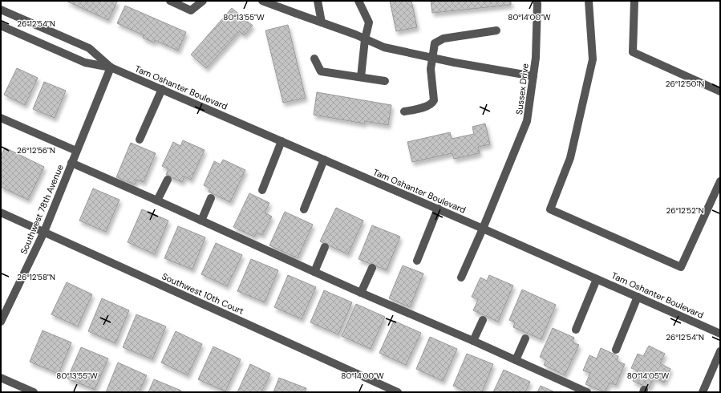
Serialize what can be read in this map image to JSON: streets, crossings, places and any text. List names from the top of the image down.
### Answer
{
  "streets": {
    "street": [
      "Tam Oshanter Boulevard",
      "Sussex Drive",
      "Southwest 78th Avenue",
      "Southwest 10th Court"
    ]
  },
  "crossings": [
    ["Tam Oshanter Boulevard", "Sussex Drive"],
    ["Tam Oshanter Boulevard", "Southwest 78th Avenue"],
    ["Southwest 78th Avenue", "Southwest 10th Court"]
  ],
  "coordinates": [
    "80°13'55\"W",
    "80°14'00\"W",
    "26°12'54\"N",
    "26°12'50\"N",
    "26°12'56\"N",
    "26°12'52\"N",
    "26°12'58\"N",
    "80°14'05\"W"
  ]
}
